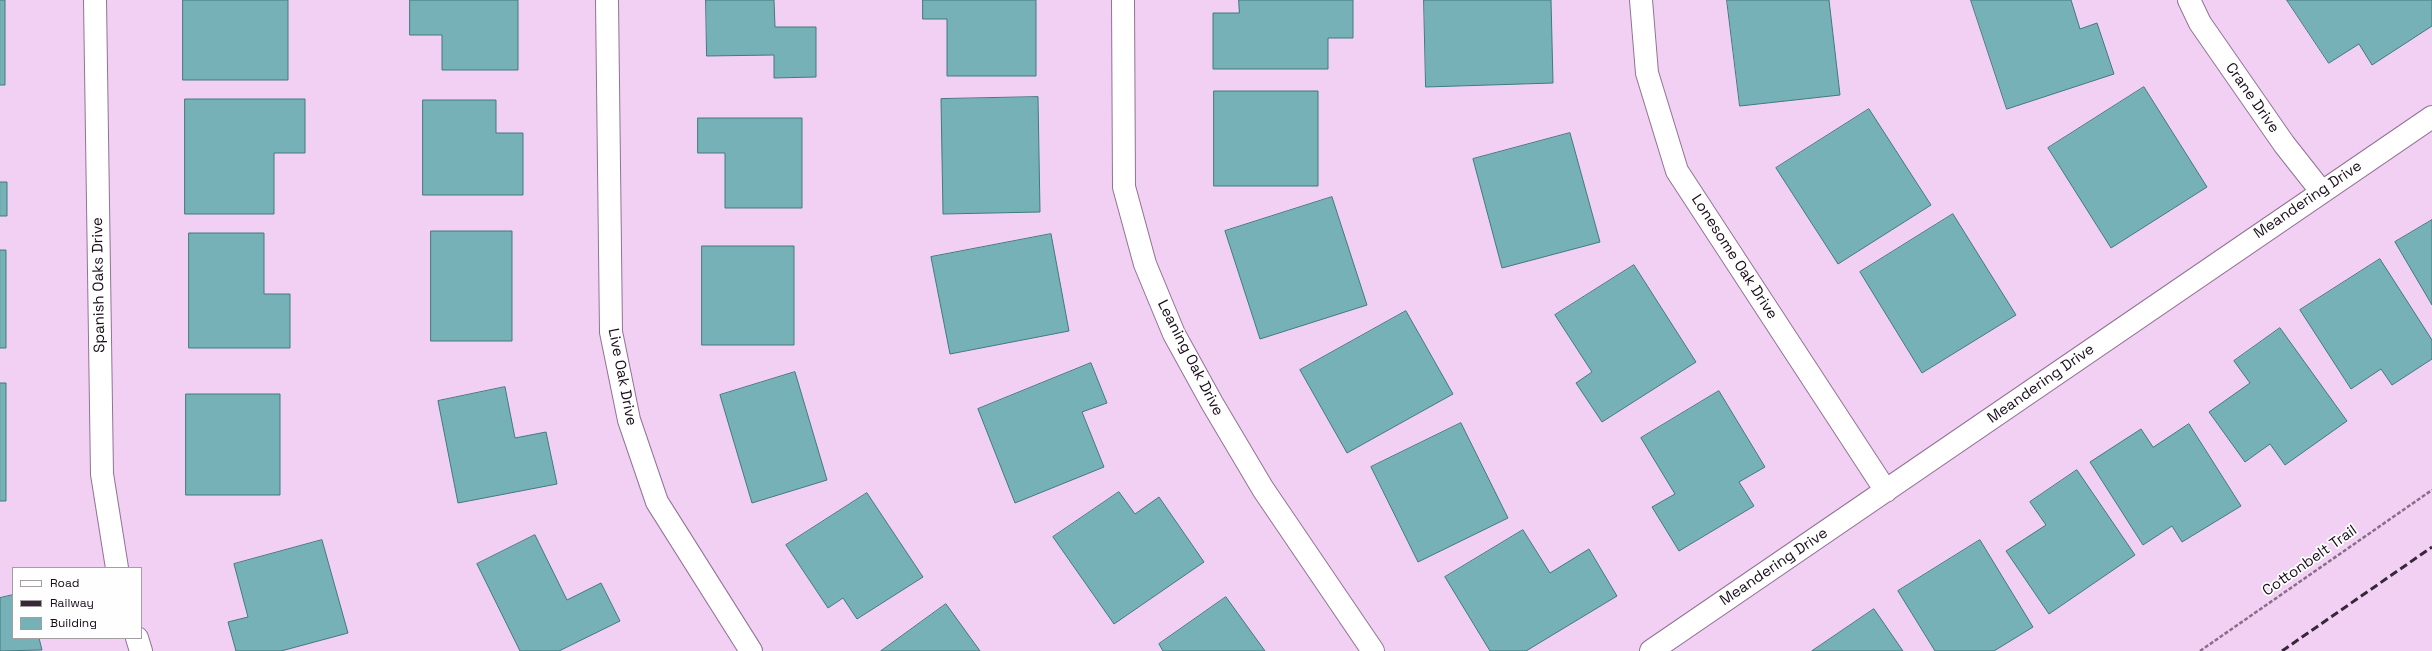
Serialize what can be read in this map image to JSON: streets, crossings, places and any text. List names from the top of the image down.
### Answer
{
  "streets": {
    "street": [
      "Crane Drive",
      "Meandering Drive",
      "Lonesome Oak Drive",
      "Spanish Oaks Drive",
      "Leaning Oak Drive",
      "Live Oak Drive"
    ],
    "path": ["Cottonbelt Trail"]
  },
  "crossings": [
    ["Crane Drive", "Meandering Drive"],
    ["Meandering Drive", "Lonesome Oak Drive"]
  ],
  "legend": ["Road", "Railway", "Building"]
}
